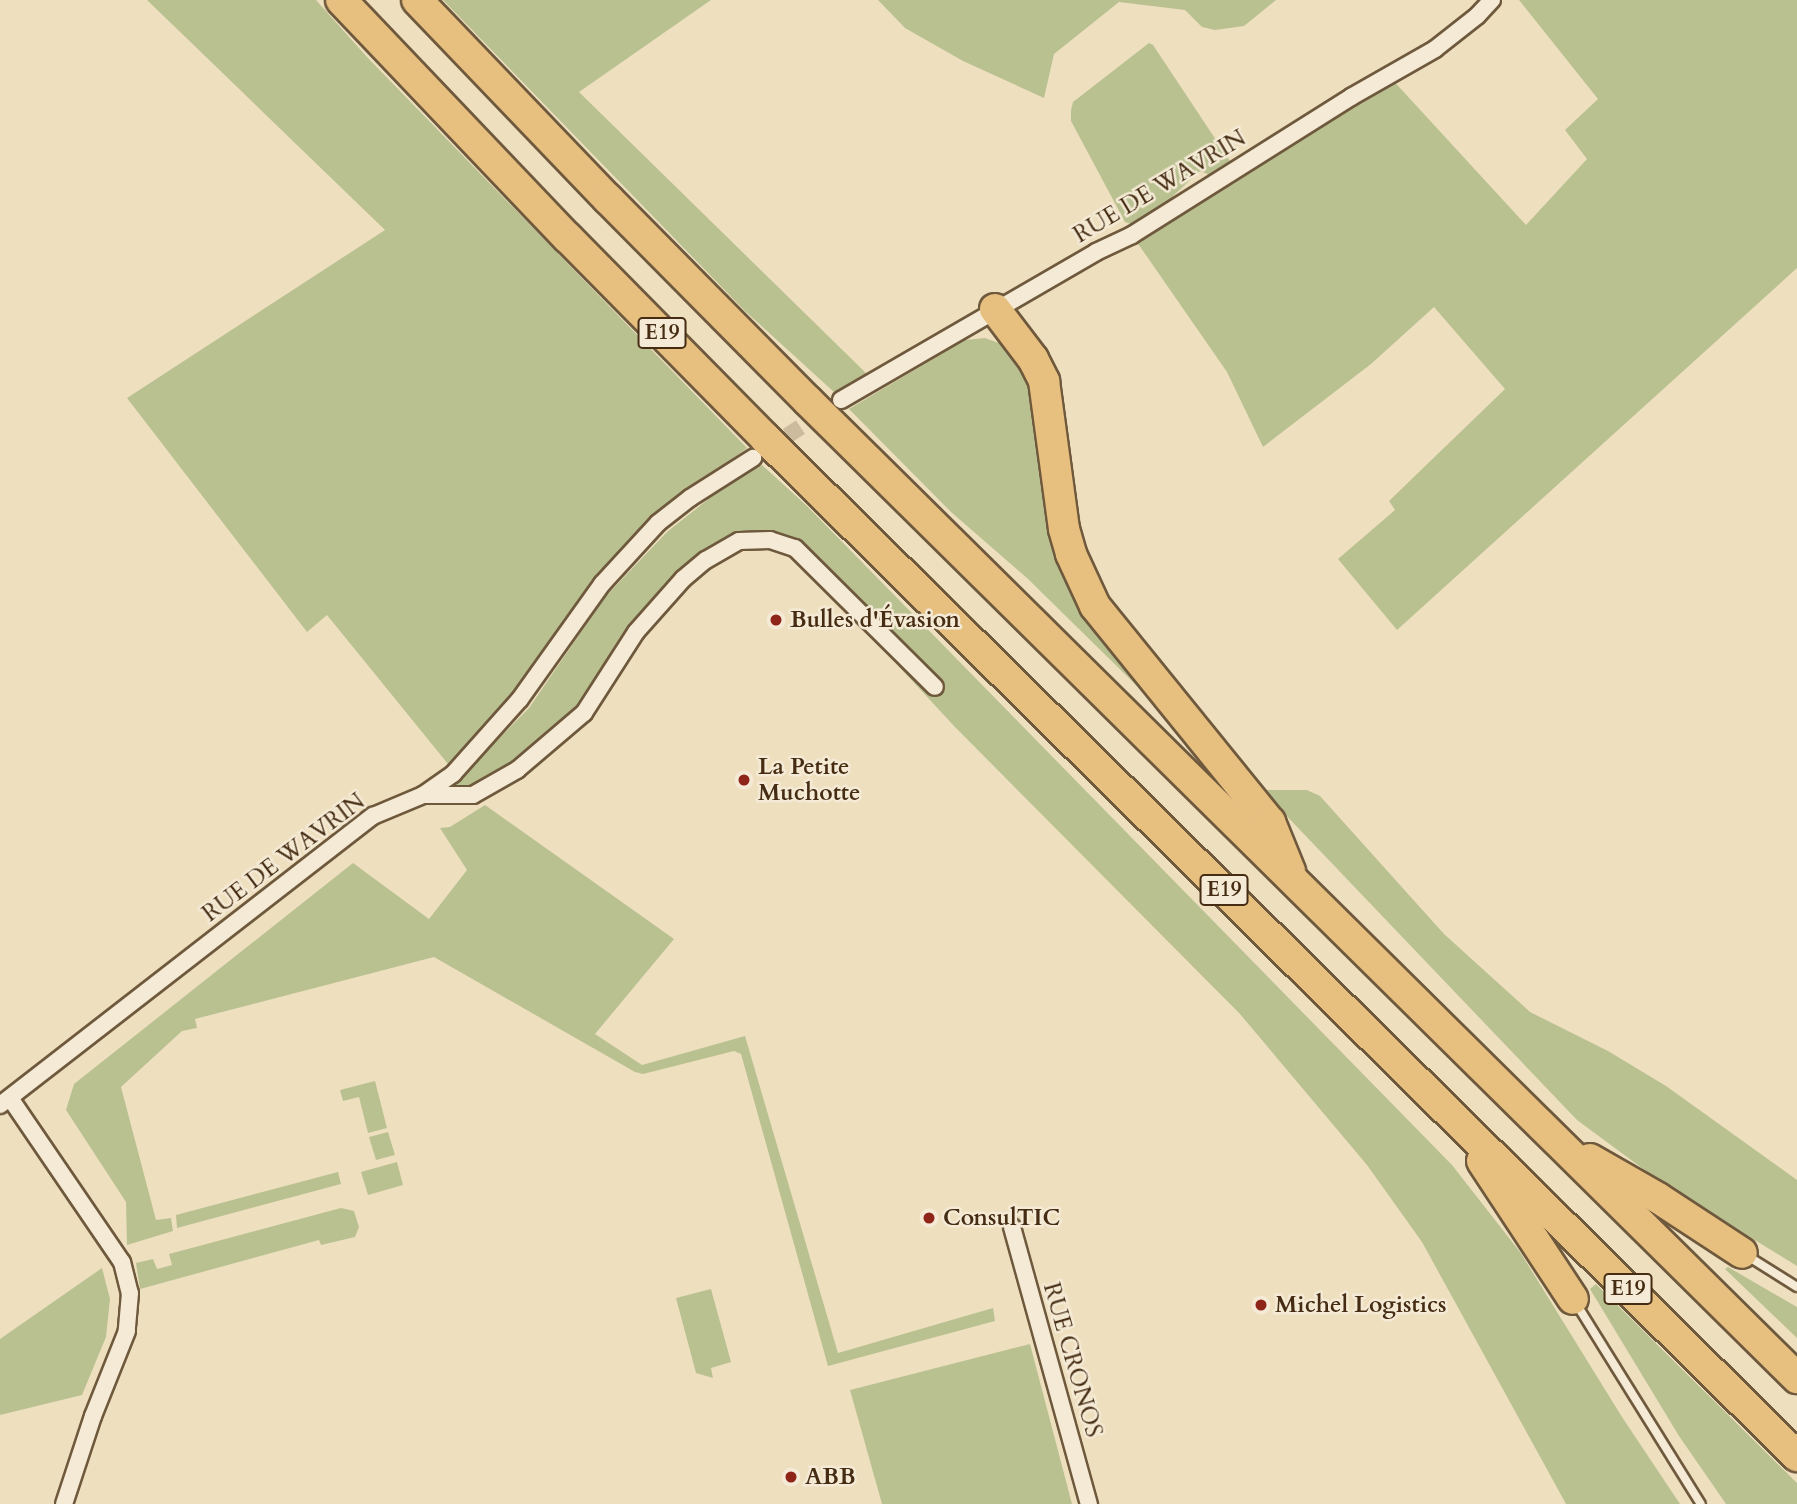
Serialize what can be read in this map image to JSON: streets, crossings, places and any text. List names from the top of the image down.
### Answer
{
  "streets": {
    "highway": ["E19"],
    "street": ["RUE DE WAVRIN", "RUE CRONOS"]
  },
  "places": [
    "Bulles d'Évasion",
    "La Petite Muchotte",
    "ConsulTIC",
    "Michel Logistics",
    "ABB"
  ]
}
